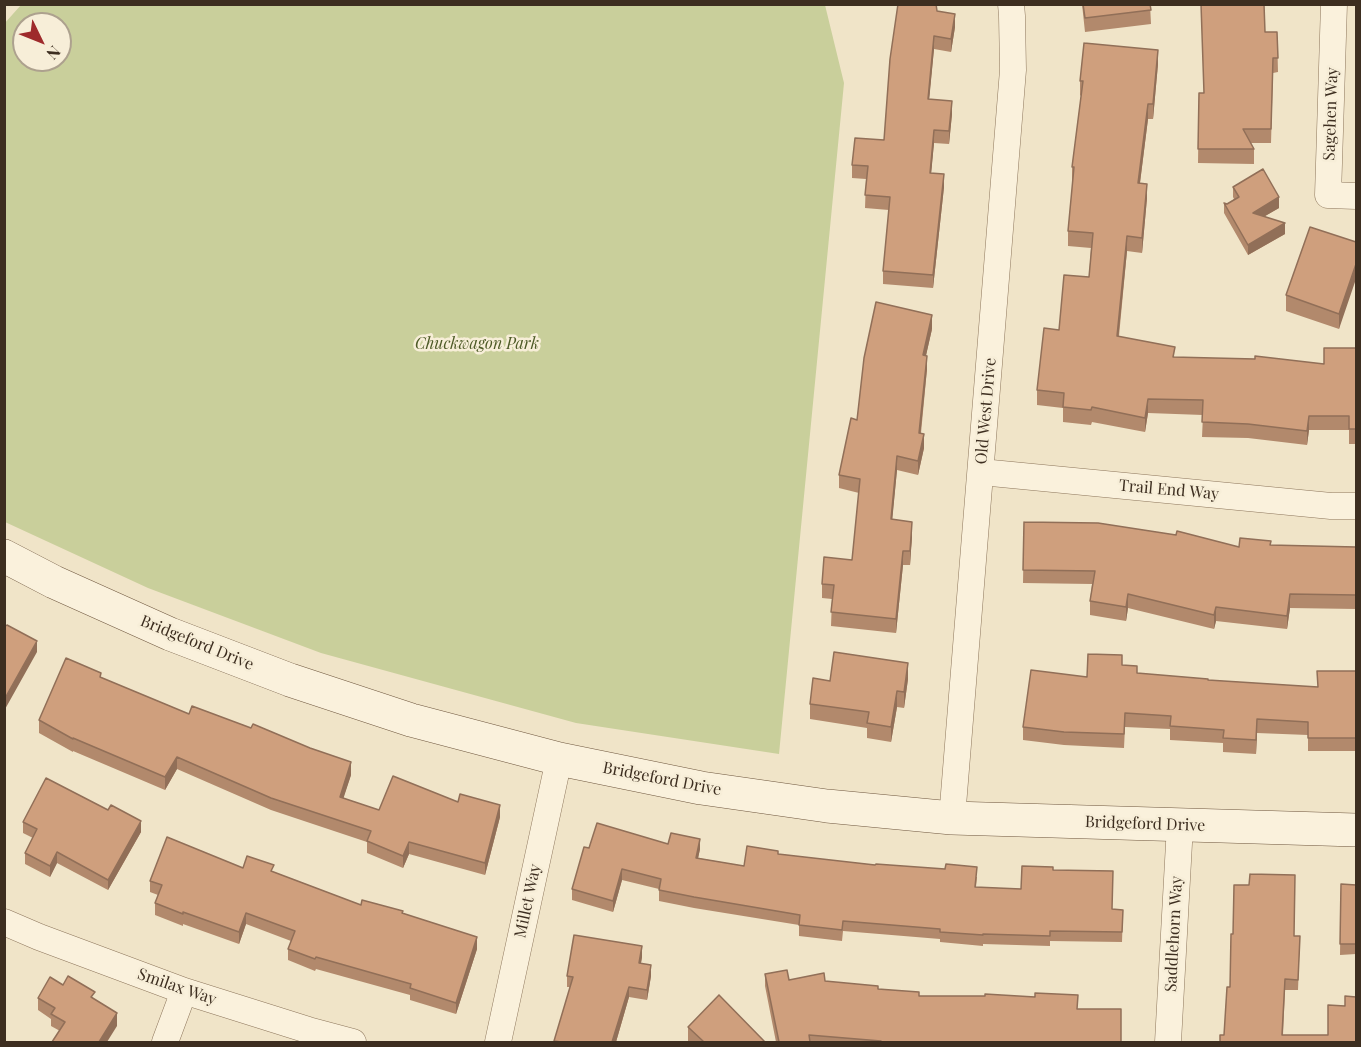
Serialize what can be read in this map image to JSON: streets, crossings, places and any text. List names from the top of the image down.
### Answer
{
  "streets": {
    "street": [
      "Sagehen Way",
      "Old West Drive",
      "Trail End Way",
      "Bridgeford Drive",
      "Millet Way",
      "Saddlehorn Way",
      "Smilax Way"
    ]
  },
  "crossings": [
    ["Old West Drive", "Trail End Way"],
    ["Old West Drive", "Bridgeford Drive"],
    ["Bridgeford Drive", "Millet Way"],
    ["Bridgeford Drive", "Saddlehorn Way"]
  ],
  "parks": ["Chuckwagon Park"],
  "north": "bottom right"
}
